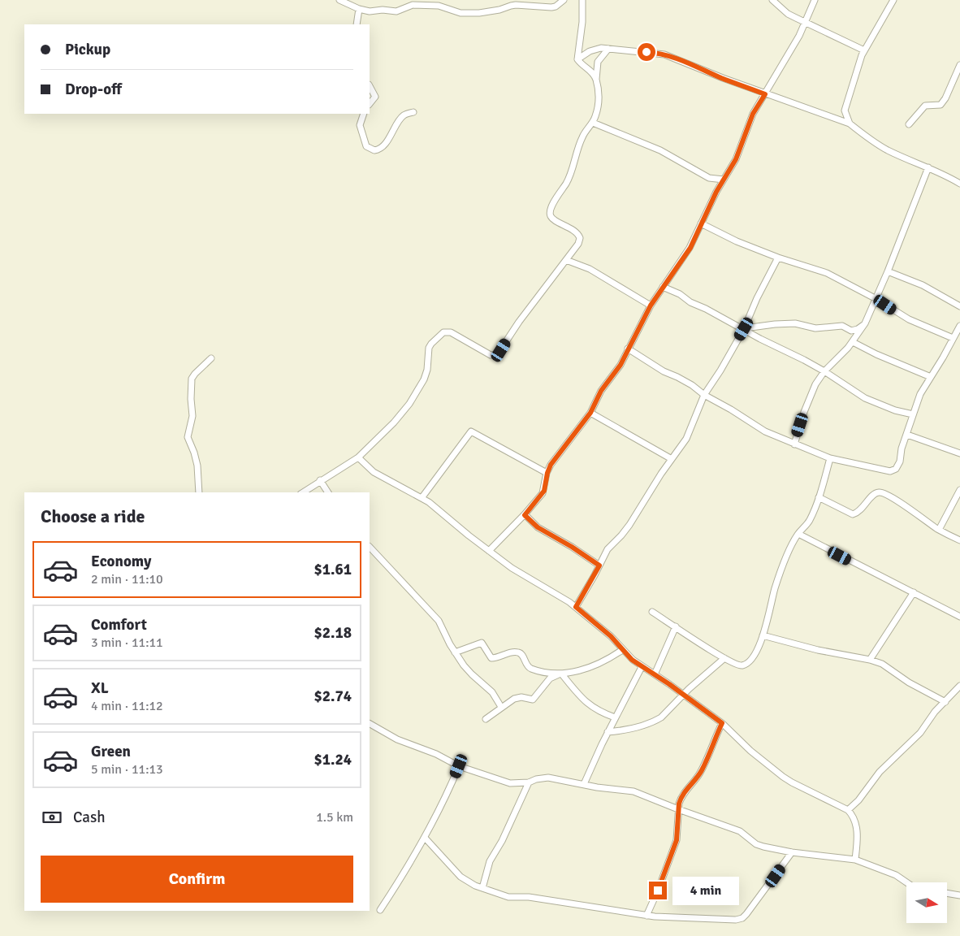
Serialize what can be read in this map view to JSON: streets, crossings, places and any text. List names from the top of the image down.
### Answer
{
  "north": "right",
  "page": {
    "banner": ["Pickup", "Drop-off"],
    "heading": "Choose a ride",
    "list": [
      {
        "name": "Economy",
        "note": "2 min · 11:10",
        "value": "$1.61"
      },
      {
        "name": "Comfort",
        "note": "3 min · 11:11",
        "value": "$2.18"
      },
      {
        "name": "XL",
        "note": "4 min · 11:12",
        "value": "$2.74"
      },
      {
        "name": "Green",
        "note": "5 min · 11:13",
        "value": "$1.24"
      }
    ],
    "pay": ["Cash", "1.5 km"],
    "buttons": "Confirm",
    "bubble": "4 min"
  }
}
